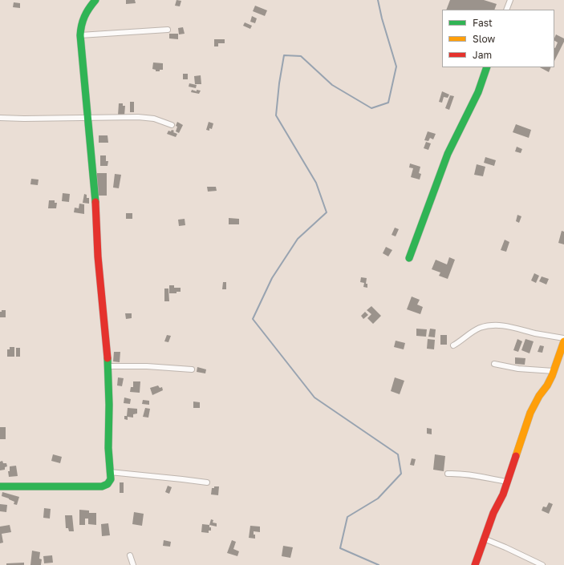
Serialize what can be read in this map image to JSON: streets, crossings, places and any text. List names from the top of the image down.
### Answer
{
  "legend": ["Fast", "Slow", "Jam"]
}
